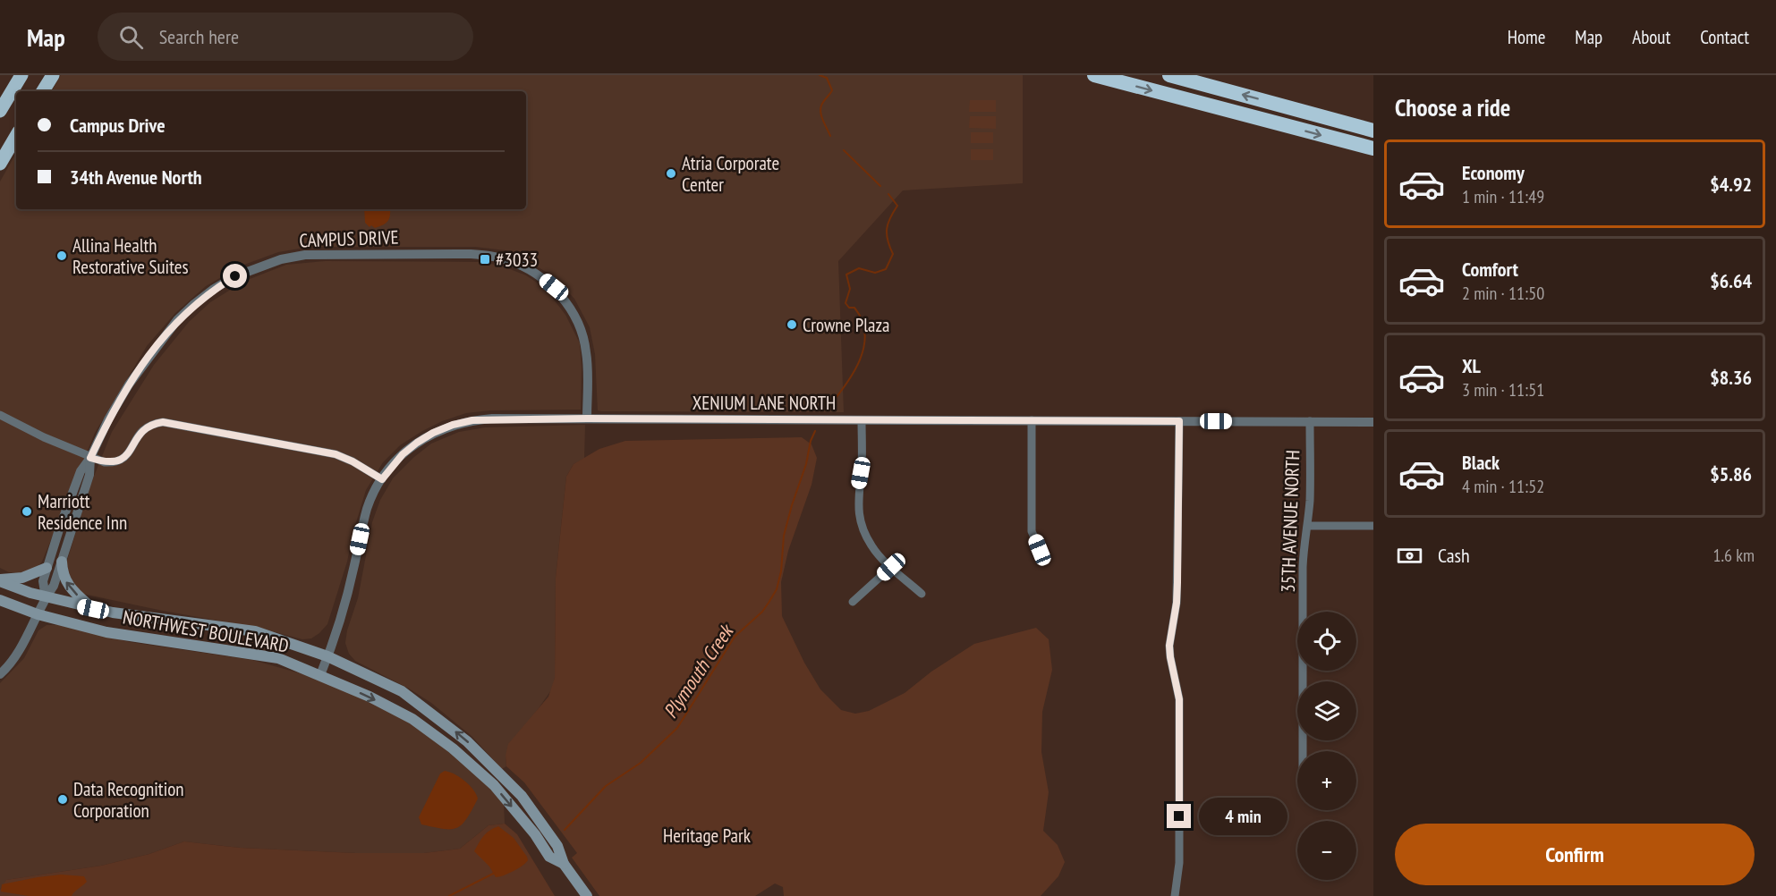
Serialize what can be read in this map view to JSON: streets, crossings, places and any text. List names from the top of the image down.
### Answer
{
  "streets": {
    "main road": ["NORTHWEST BOULEVARD"],
    "street": ["CAMPUS DRIVE", "XENIUM LANE NORTH", "35TH AVENUE NORTH"]
  },
  "crossings": [
    ["CAMPUS DRIVE", "XENIUM LANE NORTH"],
    ["CAMPUS DRIVE", "NORTHWEST BOULEVARD"],
    ["XENIUM LANE NORTH", "35TH AVENUE NORTH"],
    ["XENIUM LANE NORTH", "NORTHWEST BOULEVARD"]
  ],
  "water": ["Plymouth Creek"],
  "parks": ["Heritage Park"],
  "places": {
    "other": [
      "Atria Corporate Center",
      "Allina Health Restorative Suites",
      "Crowne Plaza",
      "Marriott Residence Inn",
      "Data Recognition Corporation"
    ],
    "transit": ["#3033"]
  },
  "page": {
    "header": "Map",
    "search": "Search here",
    "nav": [
      "Home",
      "Map",
      "About",
      "Contact"
    ],
    "heading": "Choose a ride",
    "banner": ["Campus Drive", "34th Avenue North"],
    "list": [
      {
        "name": "Economy",
        "note": "1 min · 11:49",
        "value": "$4.92"
      },
      {
        "name": "Comfort",
        "note": "2 min · 11:50",
        "value": "$6.64"
      },
      {
        "name": "XL",
        "note": "3 min · 11:51",
        "value": "$8.36"
      },
      {
        "name": "Black",
        "note": "4 min · 11:52",
        "value": "$5.86"
      }
    ],
    "pay": ["Cash", "1.6 km"],
    "map_buttons": ["+", "−"],
    "bubble": "4 min",
    "buttons": "Confirm"
  }
}
